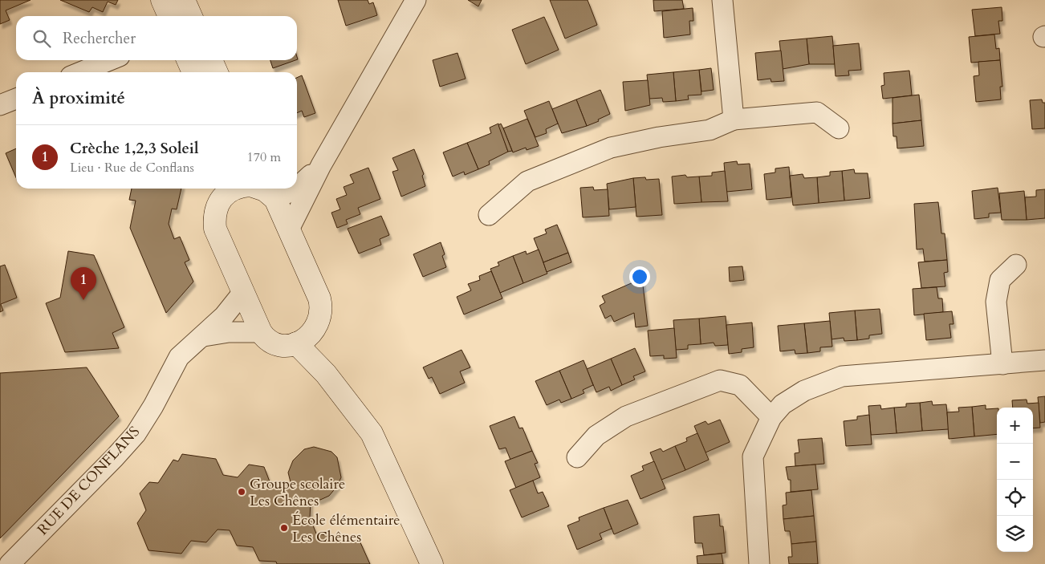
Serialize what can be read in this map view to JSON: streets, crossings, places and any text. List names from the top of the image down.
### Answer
{
  "streets": {
    "street": ["RUE DE CONFLANS"]
  },
  "places": ["Groupe scolaire Les Chênes", "École élémentaire Les Chênes"],
  "page": {
    "search": "Rechercher",
    "heading": "À proximité",
    "list": [
      {
        "mark": "1",
        "name": "Crèche 1,2,3 Soleil",
        "note": "Lieu · Rue de Conflans",
        "value": "170 m"
      }
    ],
    "pins": "1",
    "map_buttons": ["+", "−"]
  }
}
